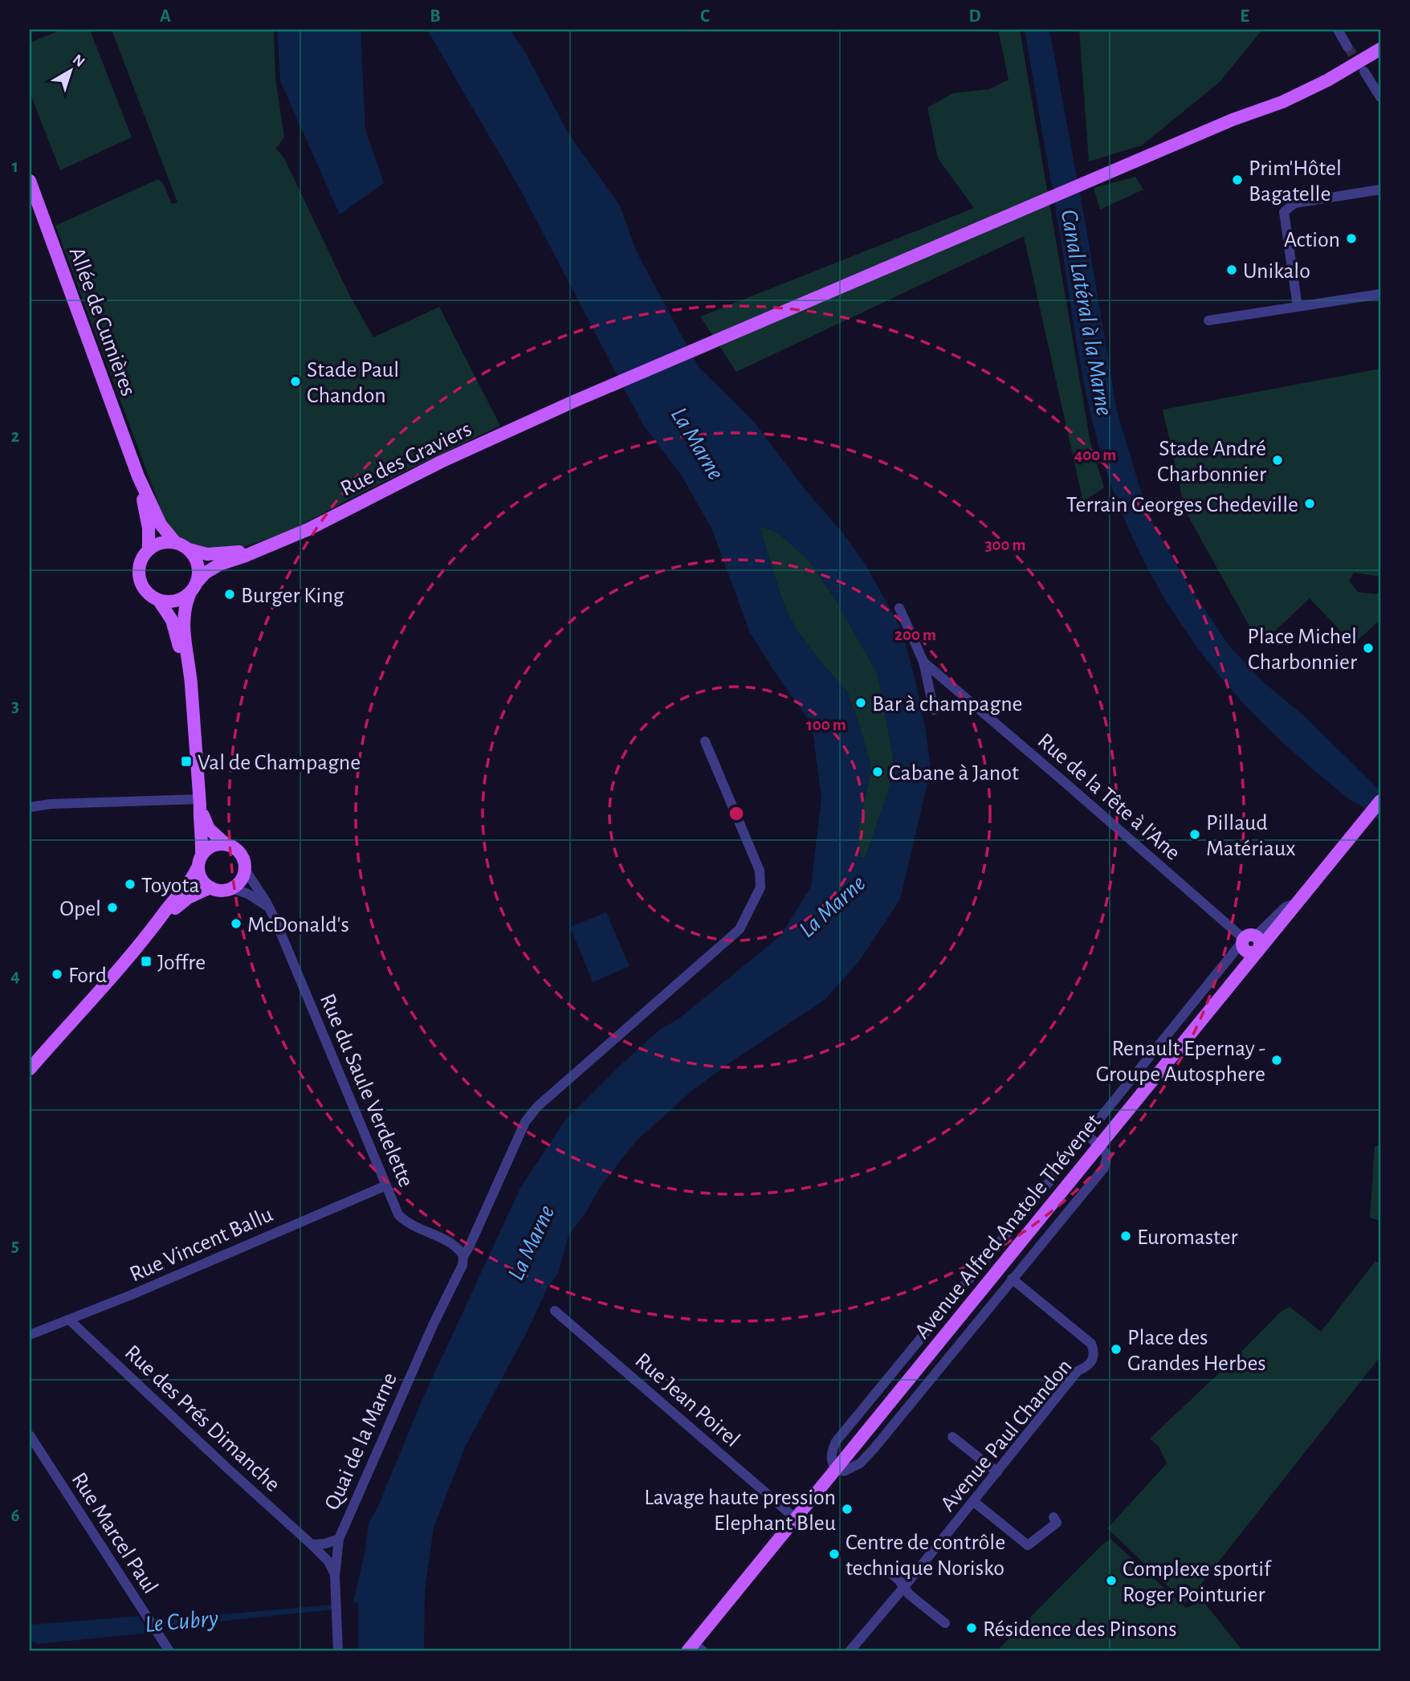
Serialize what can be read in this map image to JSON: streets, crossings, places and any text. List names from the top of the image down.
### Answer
{
  "streets": {
    "main road": ["Allée de Cumières", "Rue des Graviers", "Avenue Alfred Anatole Thévenet"],
    "street": [
      "Rue de la Tête à l'Ane",
      "Rue du Saule Verdelette",
      "Rue Vincent Ballu",
      "Rue Jean Poirel",
      "Rue des Prés Dimanche",
      "Avenue Paul Chandon",
      "Quai de la Marne",
      "Rue Marcel Paul"
    ]
  },
  "crossings": [
    ["Allée de Cumières", "Rue des Graviers"],
    ["Rue de la Tête à l'Ane", "Avenue Alfred Anatole Thévenet"],
    ["Rue du Saule Verdelette", "Rue Vincent Ballu"],
    ["Rue du Saule Verdelette", "Quai de la Marne"],
    ["Avenue Alfred Anatole Thévenet", "Rue Jean Poirel"],
    ["Rue Vincent Ballu", "Rue des Prés Dimanche"],
    ["Rue des Prés Dimanche", "Quai de la Marne"]
  ],
  "water": ["Canal Latéral à la Marne", "La Marne", "Le Cubry"],
  "places": {
    "other": [
      "Prim'Hôtel Bagatelle",
      "Action",
      "Unikalo",
      "Stade Paul Chandon",
      "Stade André Charbonnier",
      "Terrain Georges Chedeville",
      "Burger King",
      "Place Michel Charbonnier",
      "Bar à champagne",
      "Cabane à Janot",
      "Pillaud Matériaux",
      "Toyota",
      "Opel",
      "McDonald's",
      "Ford",
      "Renault Epernay - Groupe Autosphere",
      "Euromaster",
      "Place des Grandes Herbes",
      "Lavage haute pression Elephant Bleu",
      "Centre de contrôle technique Norisko",
      "Complexe sportif Roger Pointurier",
      "Résidence des Pinsons"
    ],
    "transit": ["Val de Champagne", "Joffre"]
  },
  "north": "top right",
  "grid": {
    "columns": [
      "A",
      "B",
      "C",
      "D",
      "E"
    ],
    "rows": [
      "1",
      "2",
      "3",
      "4",
      "5",
      "6"
    ]
  },
  "rings": [
    "400 m",
    "300 m",
    "200 m",
    "100 m"
  ]
}
